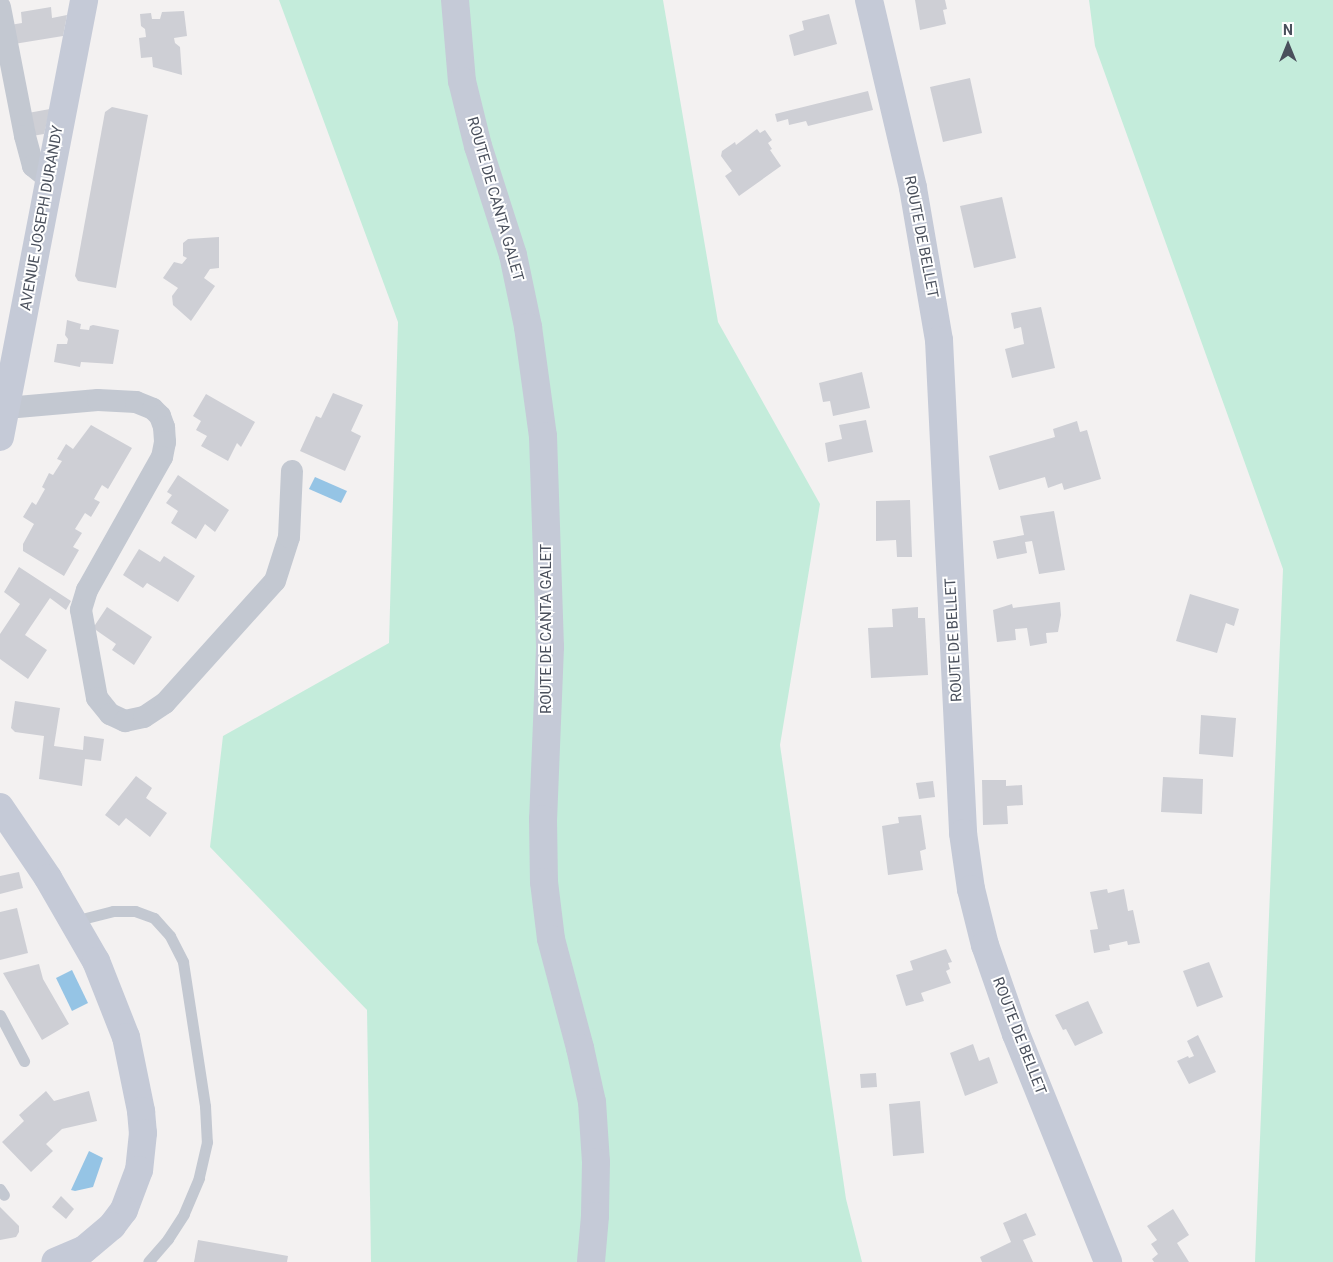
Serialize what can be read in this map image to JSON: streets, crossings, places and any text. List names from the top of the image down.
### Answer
{
  "streets": {
    "street": ["ROUTE DE CANTA GALET", "AVENUE JOSEPH DURANDY", "ROUTE DE BELLET"]
  },
  "north": "top"
}
